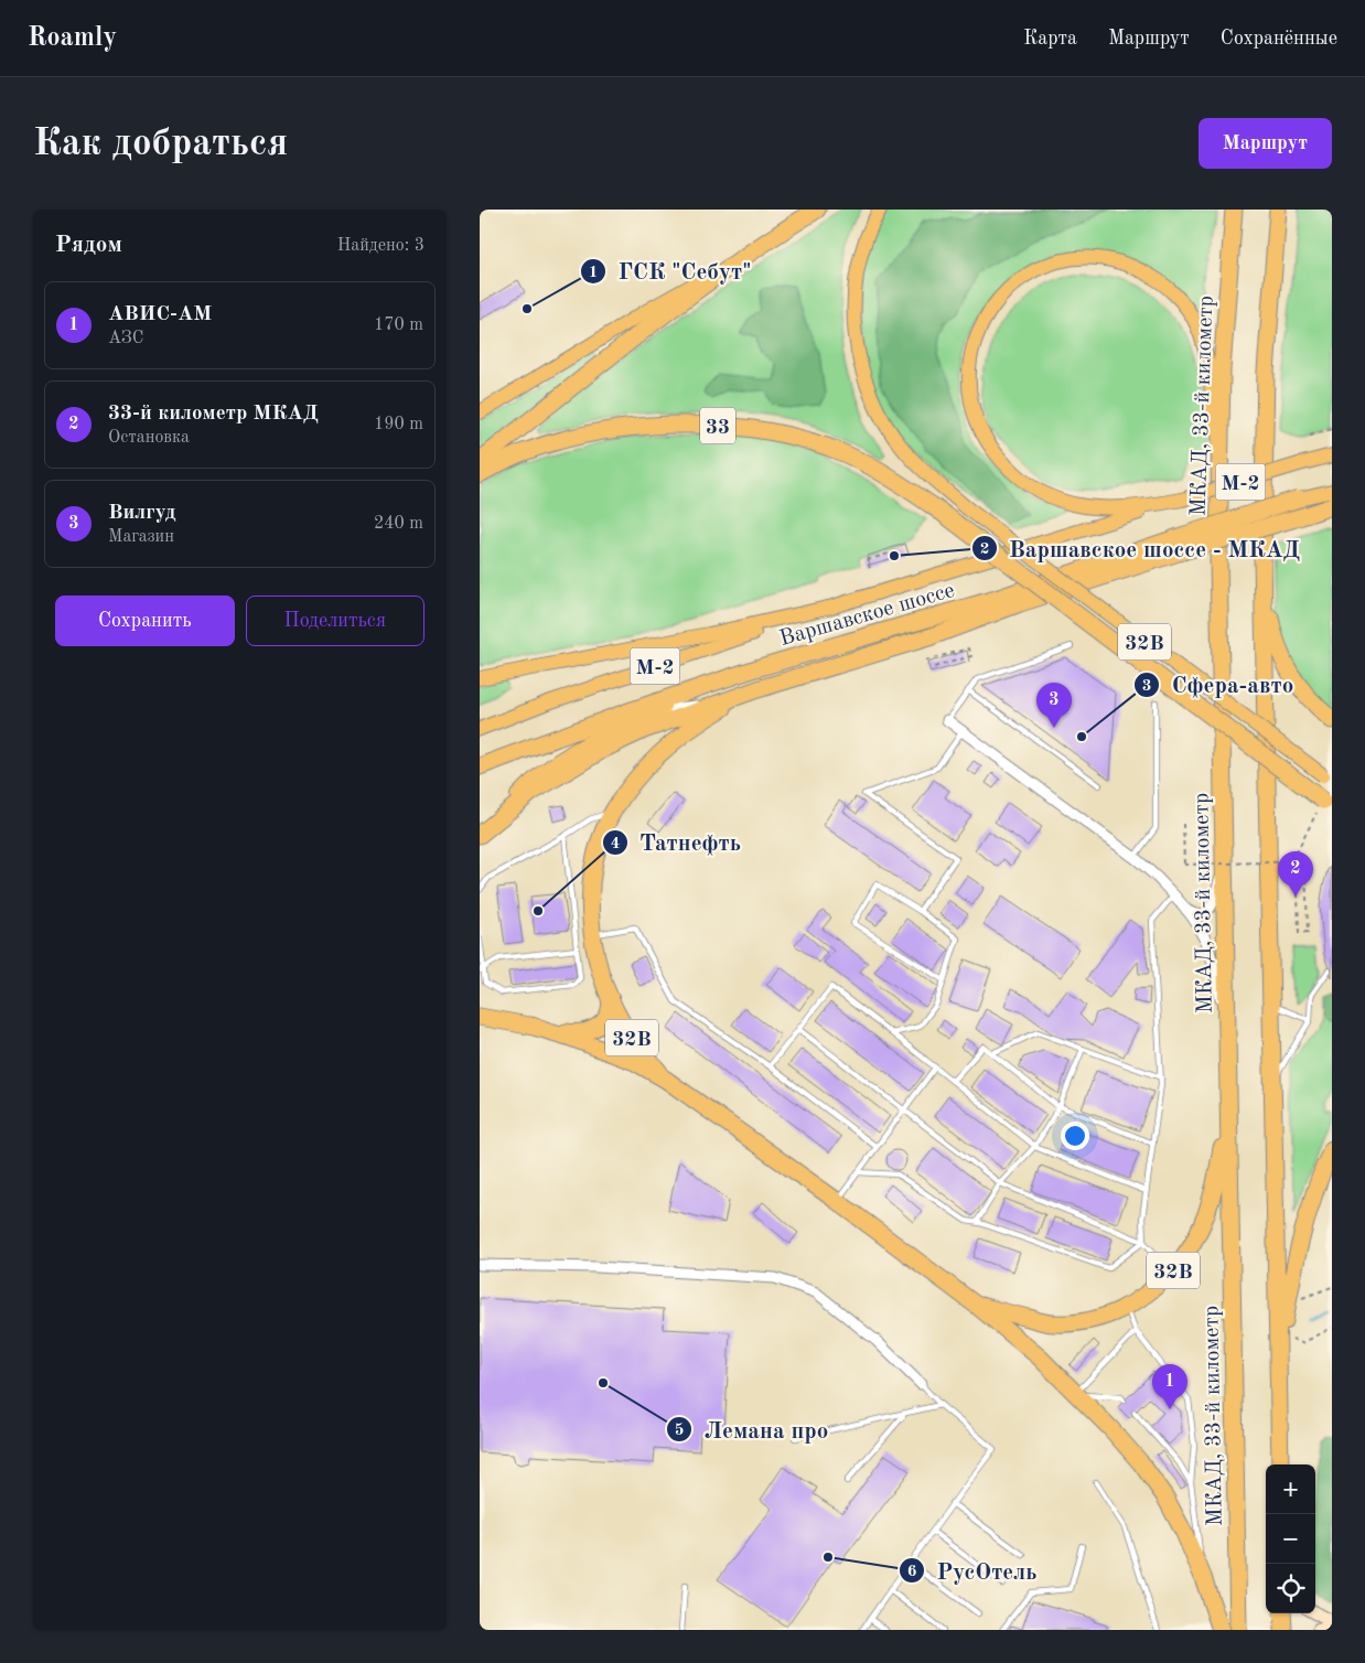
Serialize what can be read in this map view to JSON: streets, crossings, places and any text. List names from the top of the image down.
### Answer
{
  "streets": {
    "highway": [
      "МКАД, 33-й километр",
      "33",
      "М-2",
      "Варшавское шоссе",
      "32B"
    ]
  },
  "crossings": [
    ["МКАД, 33-й километр", "32B"],
    ["М-2", "Варшавское шоссе"]
  ],
  "places": [
    "ГСК \"Себут\"",
    "Варшавское шоссе - МКАД",
    "Сфера-авто",
    "Татнефть",
    "Лемана про",
    "РусОтель"
  ],
  "page": {
    "header": "Roamly",
    "nav": ["Карта", "Маршрут", "Сохранённые"],
    "buttons": [
      "Маршрут",
      ["Сохранить", "Поделиться"]
    ],
    "title": "Как добраться",
    "heading": ["Рядом", "Найдено: 3"],
    "list": [
      {
        "mark": "1",
        "name": "АВИС-АМ",
        "note": "АЗС",
        "value": "170 m"
      },
      {
        "mark": "2",
        "name": "33-й километр МКАД",
        "note": "Остановка",
        "value": "190 m"
      },
      {
        "mark": "3",
        "name": "Вилгуд",
        "note": "Магазин",
        "value": "240 m"
      }
    ],
    "pins": ["3", "2", "1"],
    "map_buttons": ["+", "−"]
  }
}
